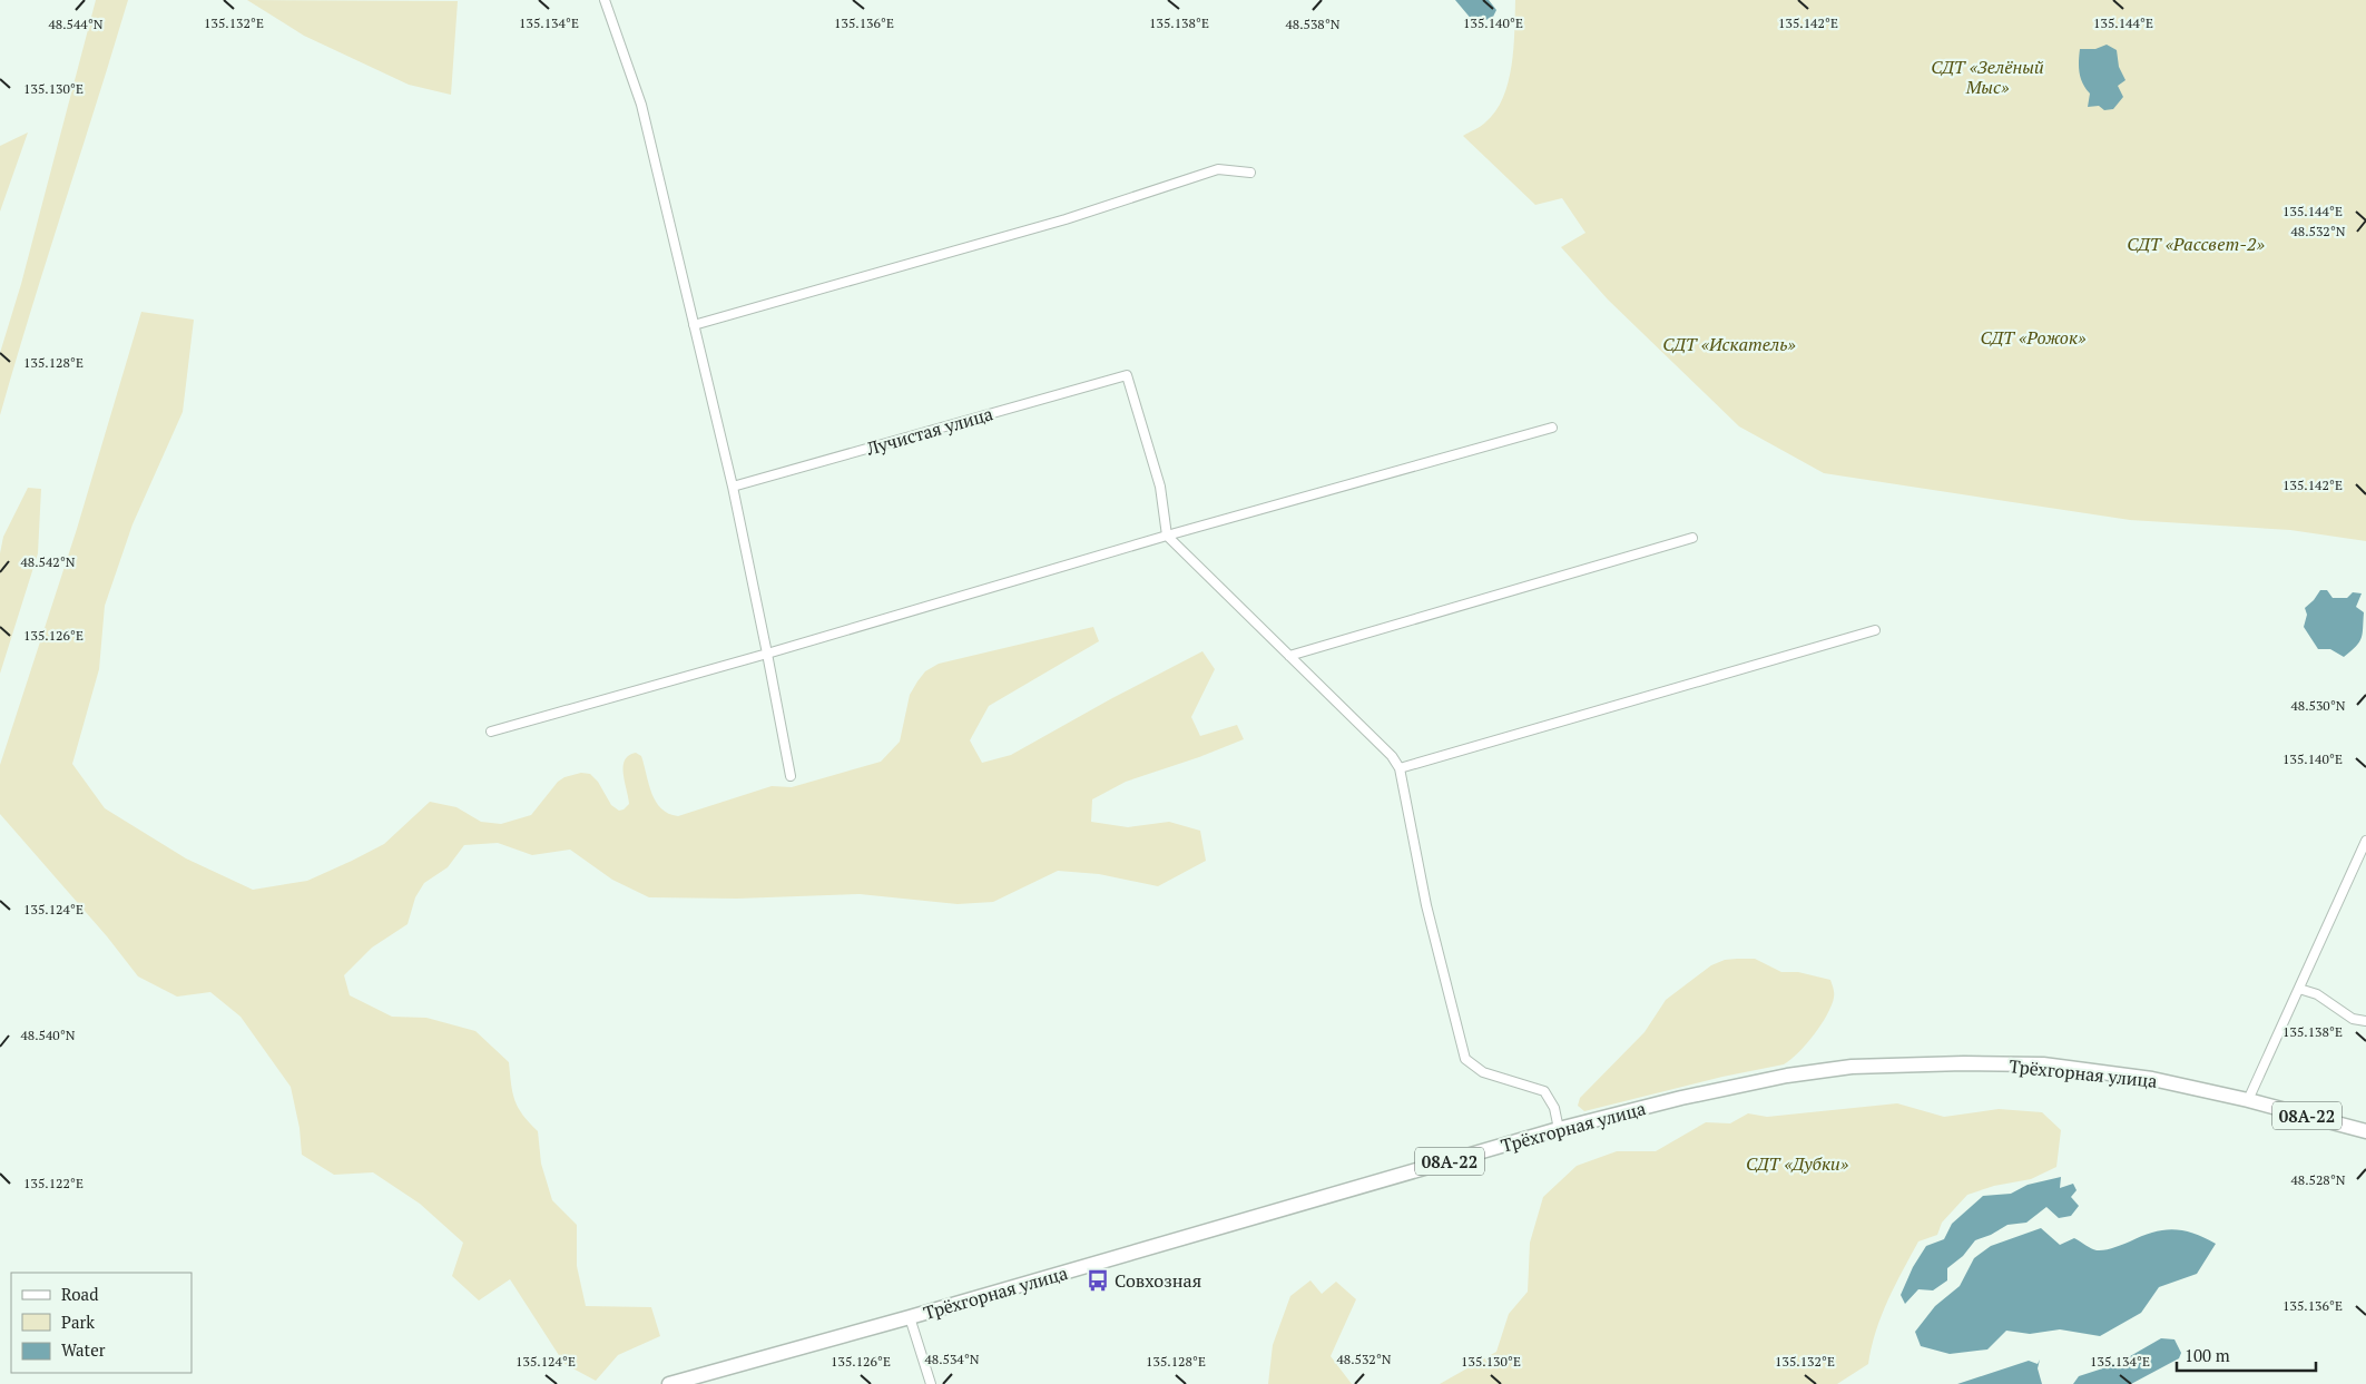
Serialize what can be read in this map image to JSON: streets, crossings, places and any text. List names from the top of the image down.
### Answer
{
  "streets": {
    "highway": ["Трёхгорная улица", "08А-22"],
    "street": ["Лучистая улица"]
  },
  "parks": [
    "СДТ «Зелёный Мыс»",
    "СДТ «Рассвет-2»",
    "СДТ «Рожок»",
    "СДТ «Искатель»",
    "СДТ «Дубки»"
  ],
  "places": {
    "bus stop": ["Совхозная"]
  },
  "legend": ["Road", "Park", "Water"],
  "scale_bar": "100 m",
  "coordinates": [
    "135.142°E",
    "135.132°E",
    "135.134°E",
    "135.136°E",
    "135.138°E",
    "135.140°E",
    "135.144°E",
    "48.544°N",
    "48.538°N",
    "135.130°E",
    "48.532°N",
    "135.128°E",
    "48.542°N",
    "135.126°E",
    "48.530°N",
    "135.124°E",
    "48.540°N",
    "48.528°N",
    "135.122°E",
    "48.534°N"
  ]
}
